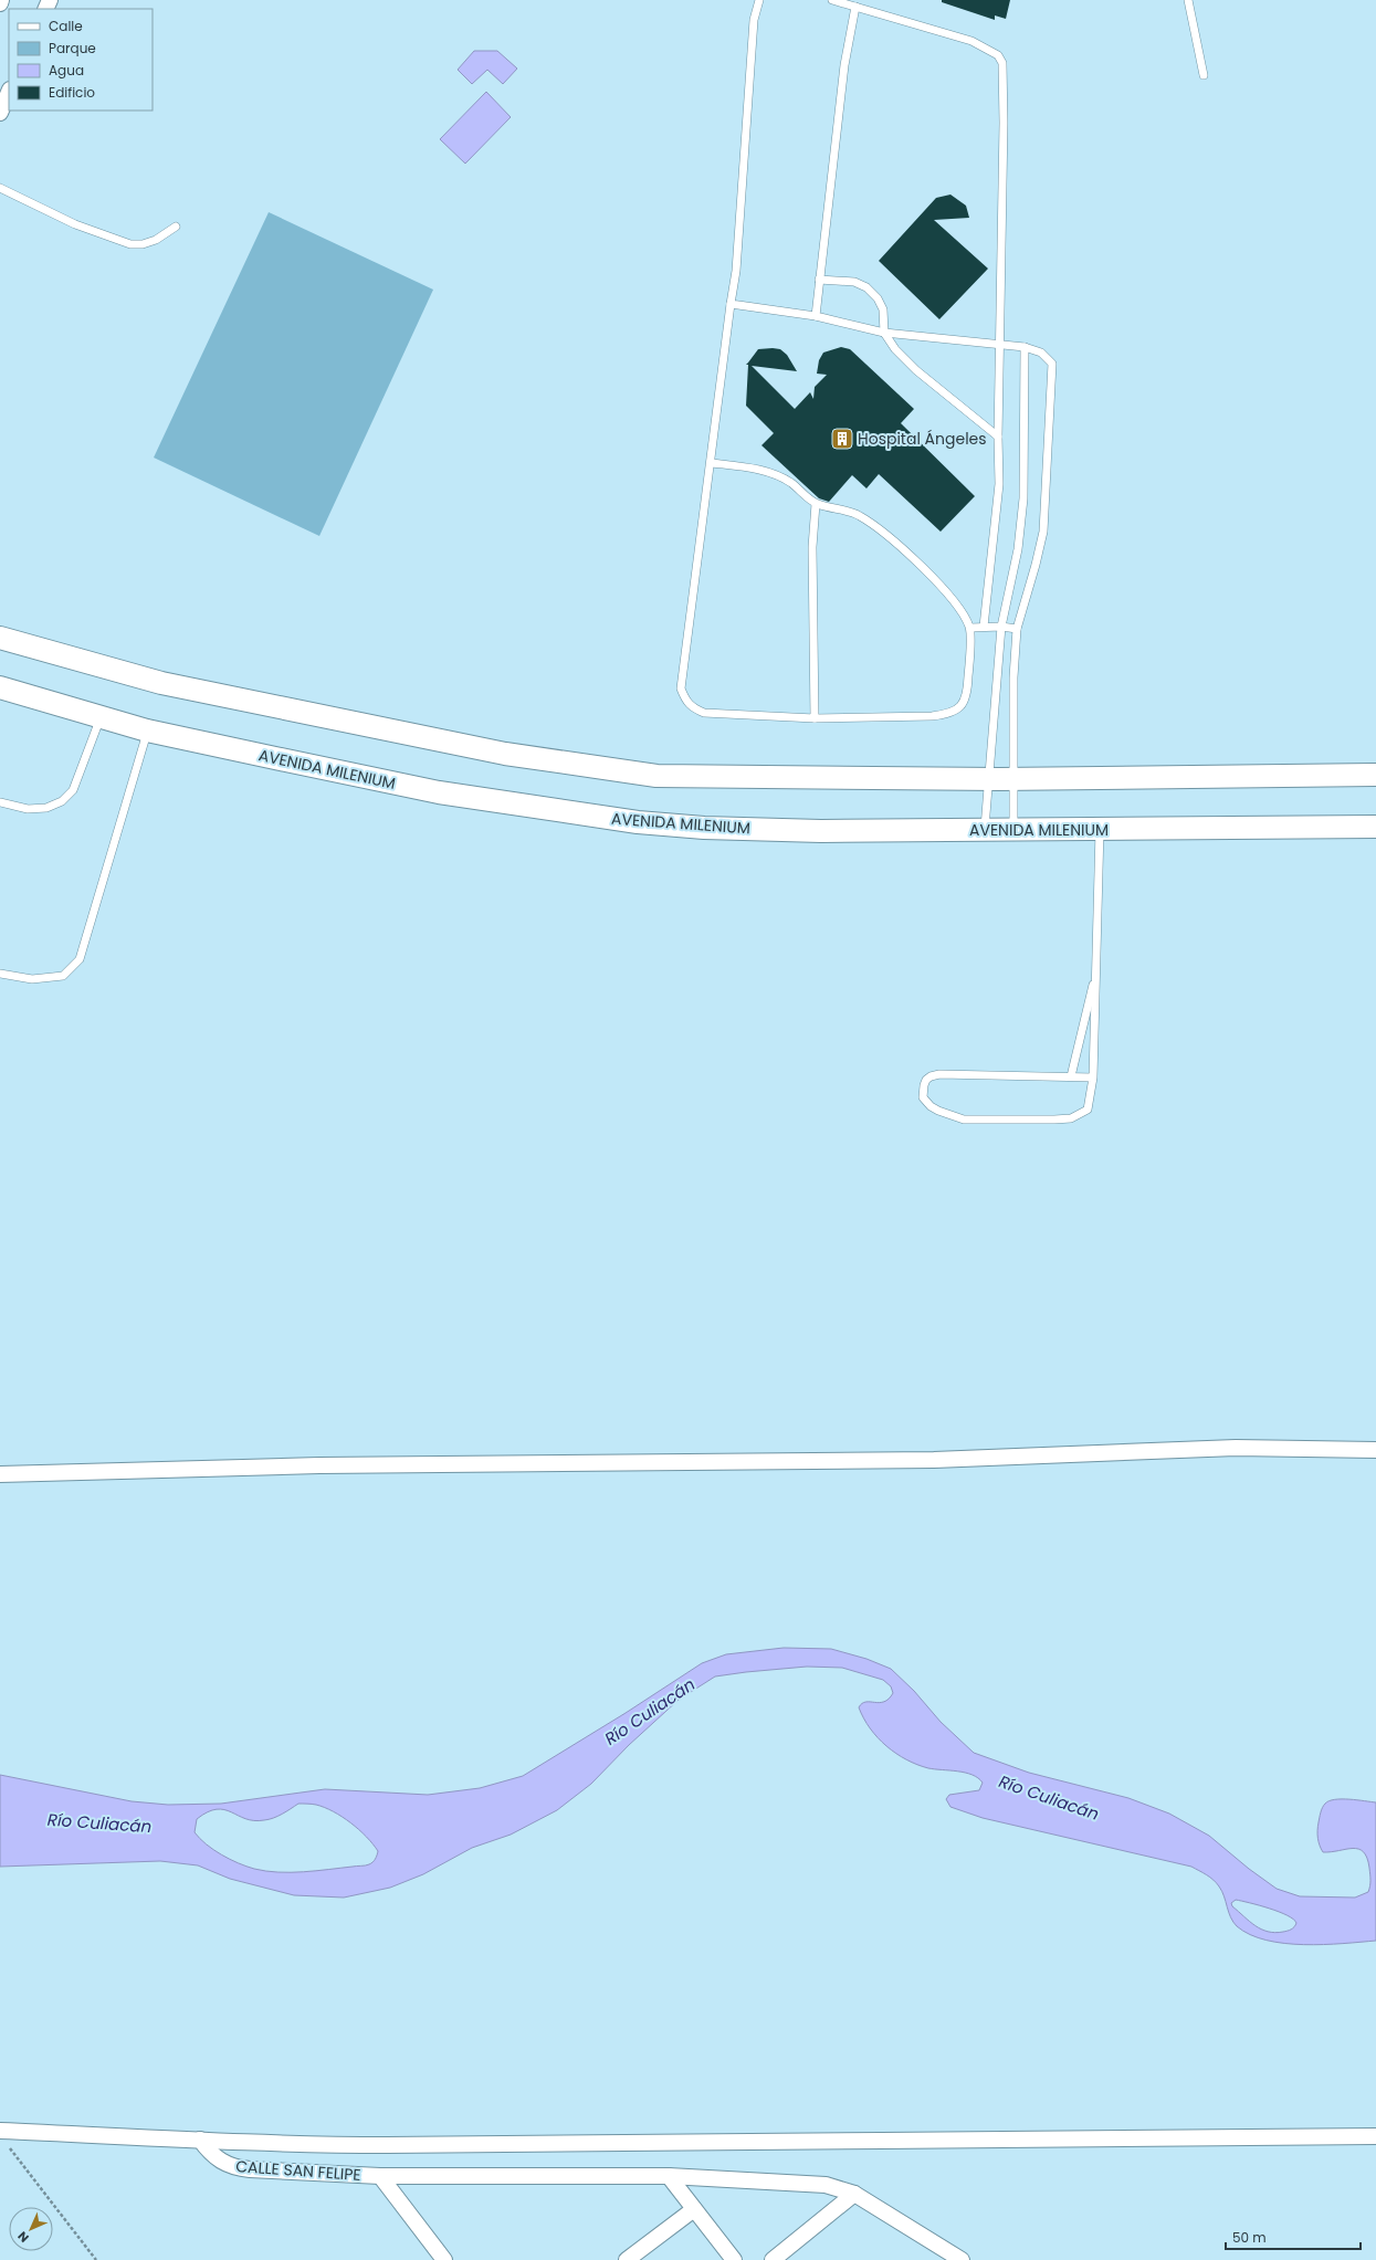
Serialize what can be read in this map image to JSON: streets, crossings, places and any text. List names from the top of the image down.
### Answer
{
  "streets": {
    "street": ["AVENIDA MILENIUM", "CALLE SAN FELIPE"]
  },
  "water": ["Río Culiacán"],
  "places": {
    "building": ["Hospital Ángeles"]
  },
  "legend": [
    "Calle",
    "Parque",
    "Agua",
    "Edificio"
  ],
  "scale_bar": "50 m",
  "north": "bottom left"
}
